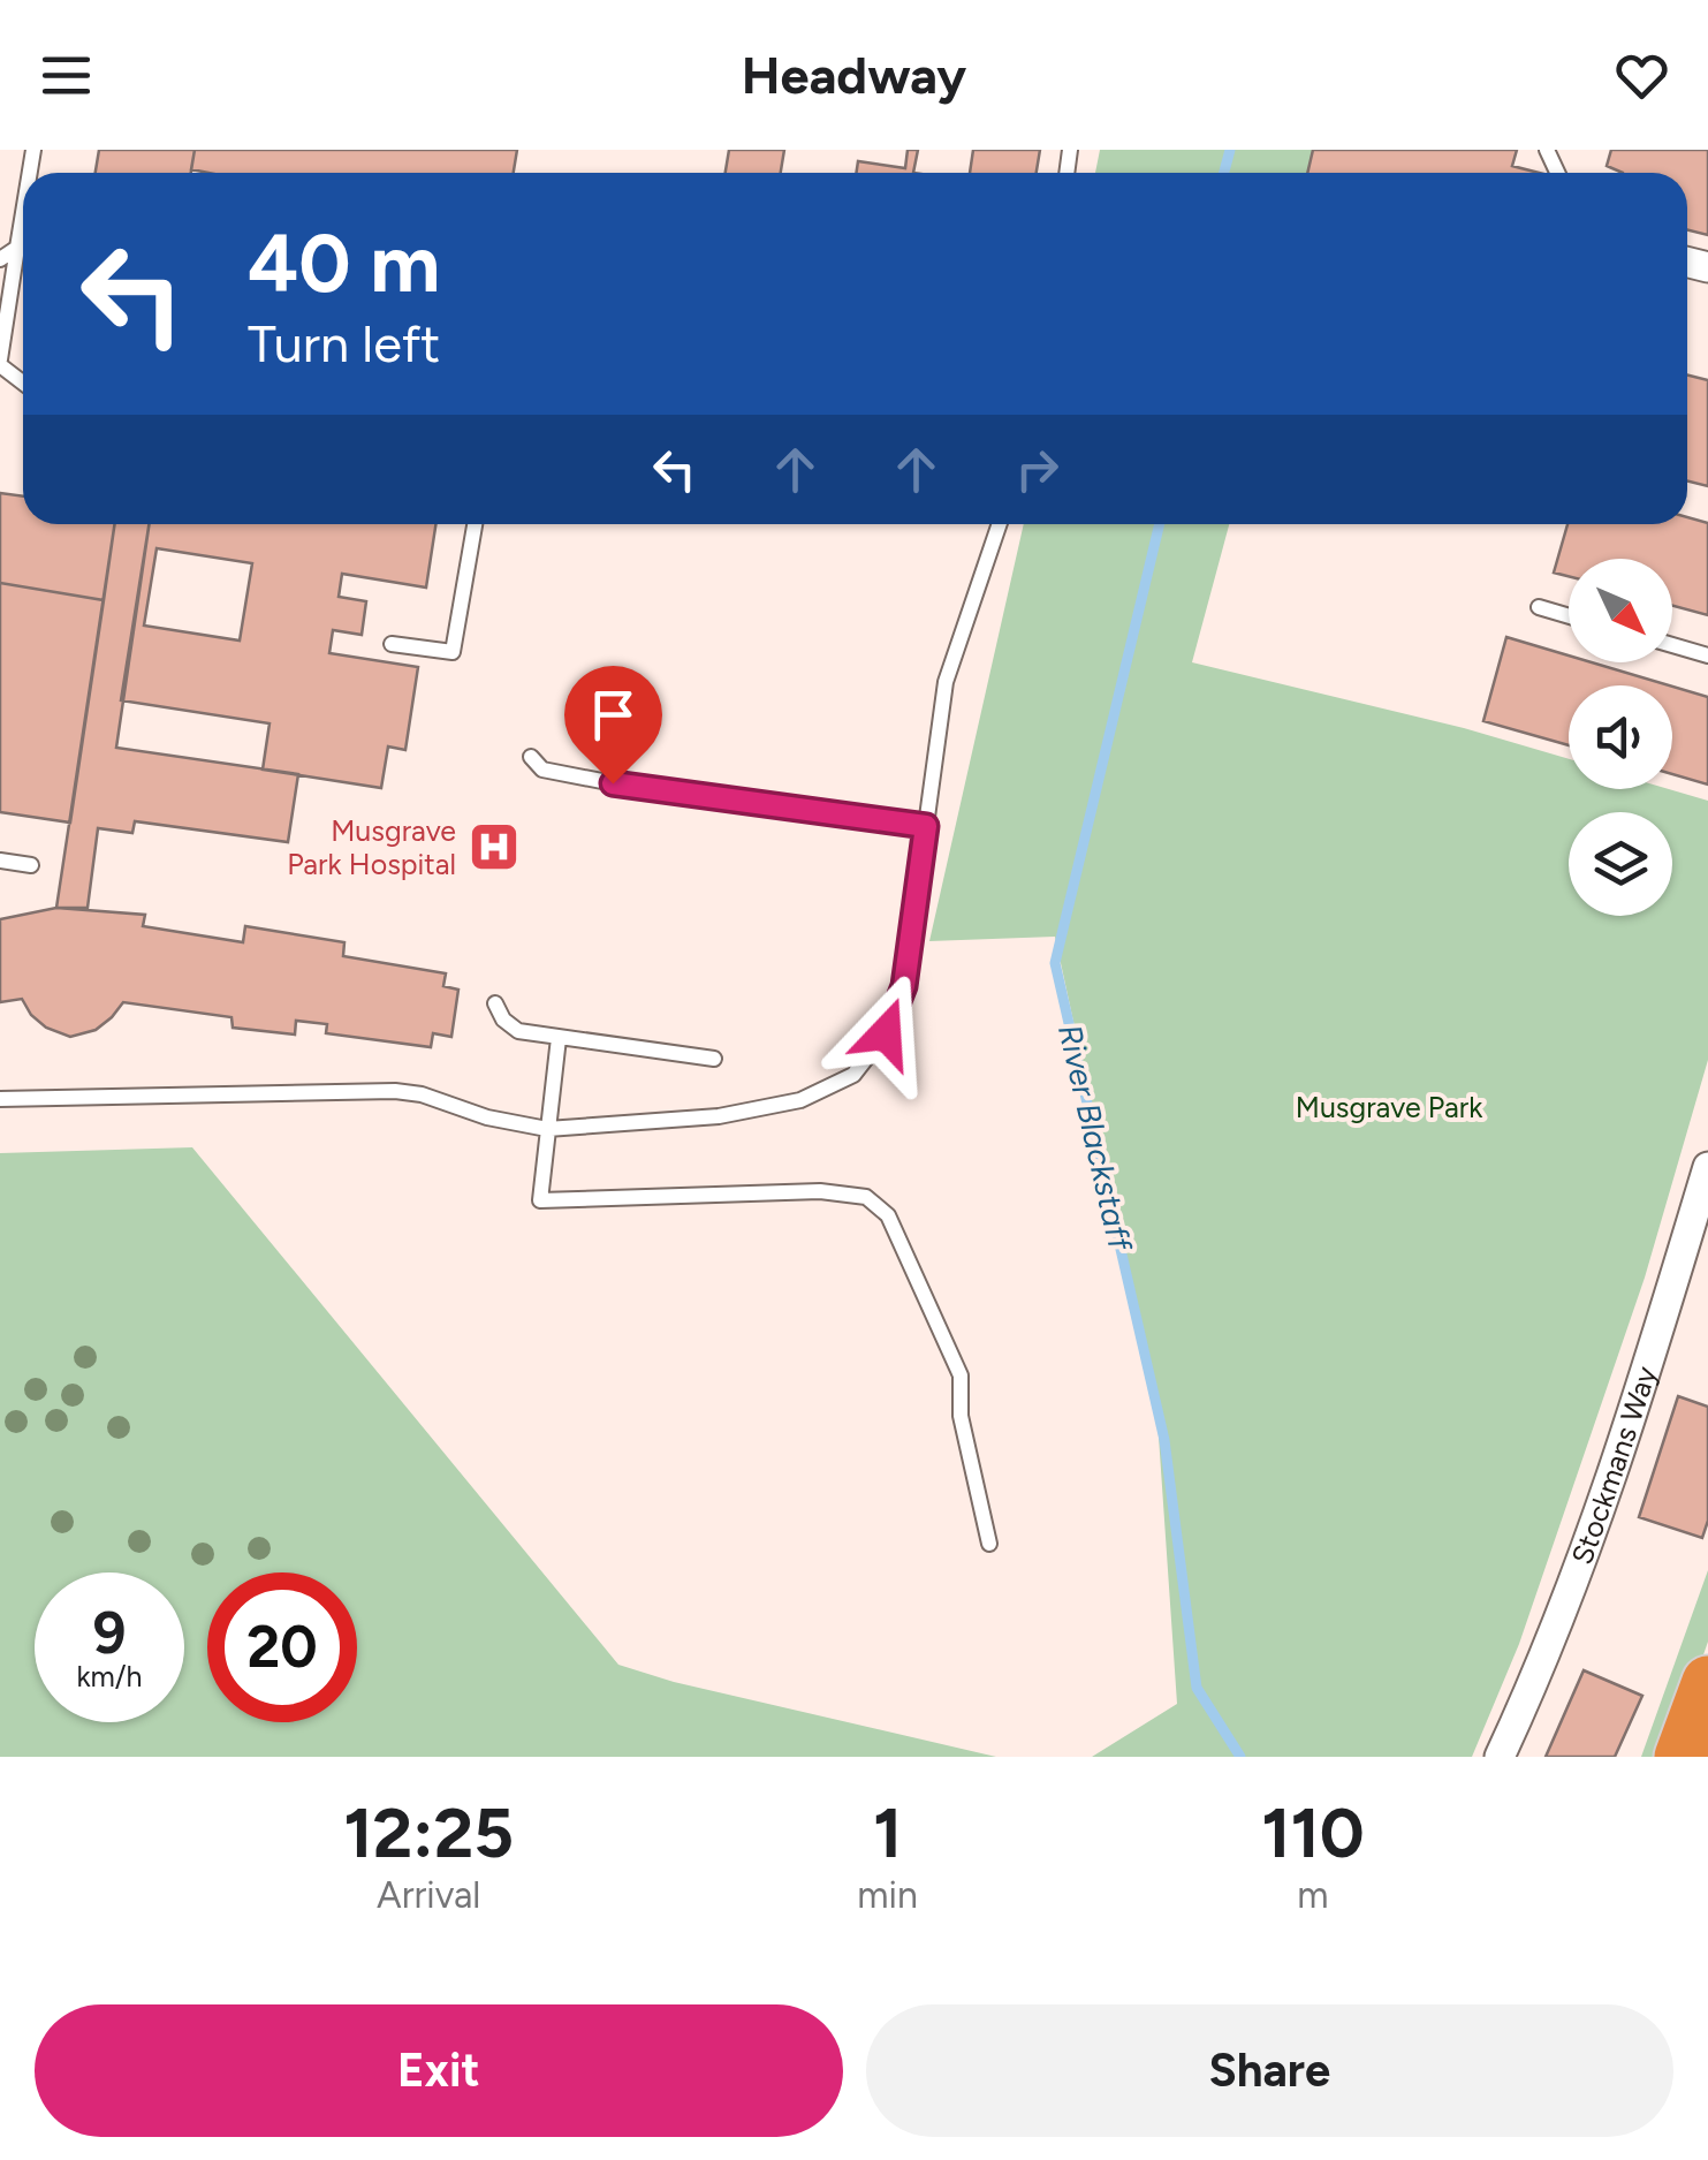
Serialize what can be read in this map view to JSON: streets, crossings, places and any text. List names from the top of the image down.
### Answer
{
  "streets": {
    "street": ["Stockmans Way"]
  },
  "water": ["River Blackstaff"],
  "parks": ["Musgrave Park"],
  "places": {
    "hospital": ["Musgrave Park Hospital"]
  },
  "north": "bottom right",
  "page": {
    "header": "Headway",
    "turn": ["40 m", "Turn left"],
    "speed": "9 km/h",
    "limit": "20",
    "eta": [
      "12:25",
      "Arrival",
      "1",
      "min",
      "110",
      "m"
    ],
    "buttons": ["Exit", "Share"]
  }
}
